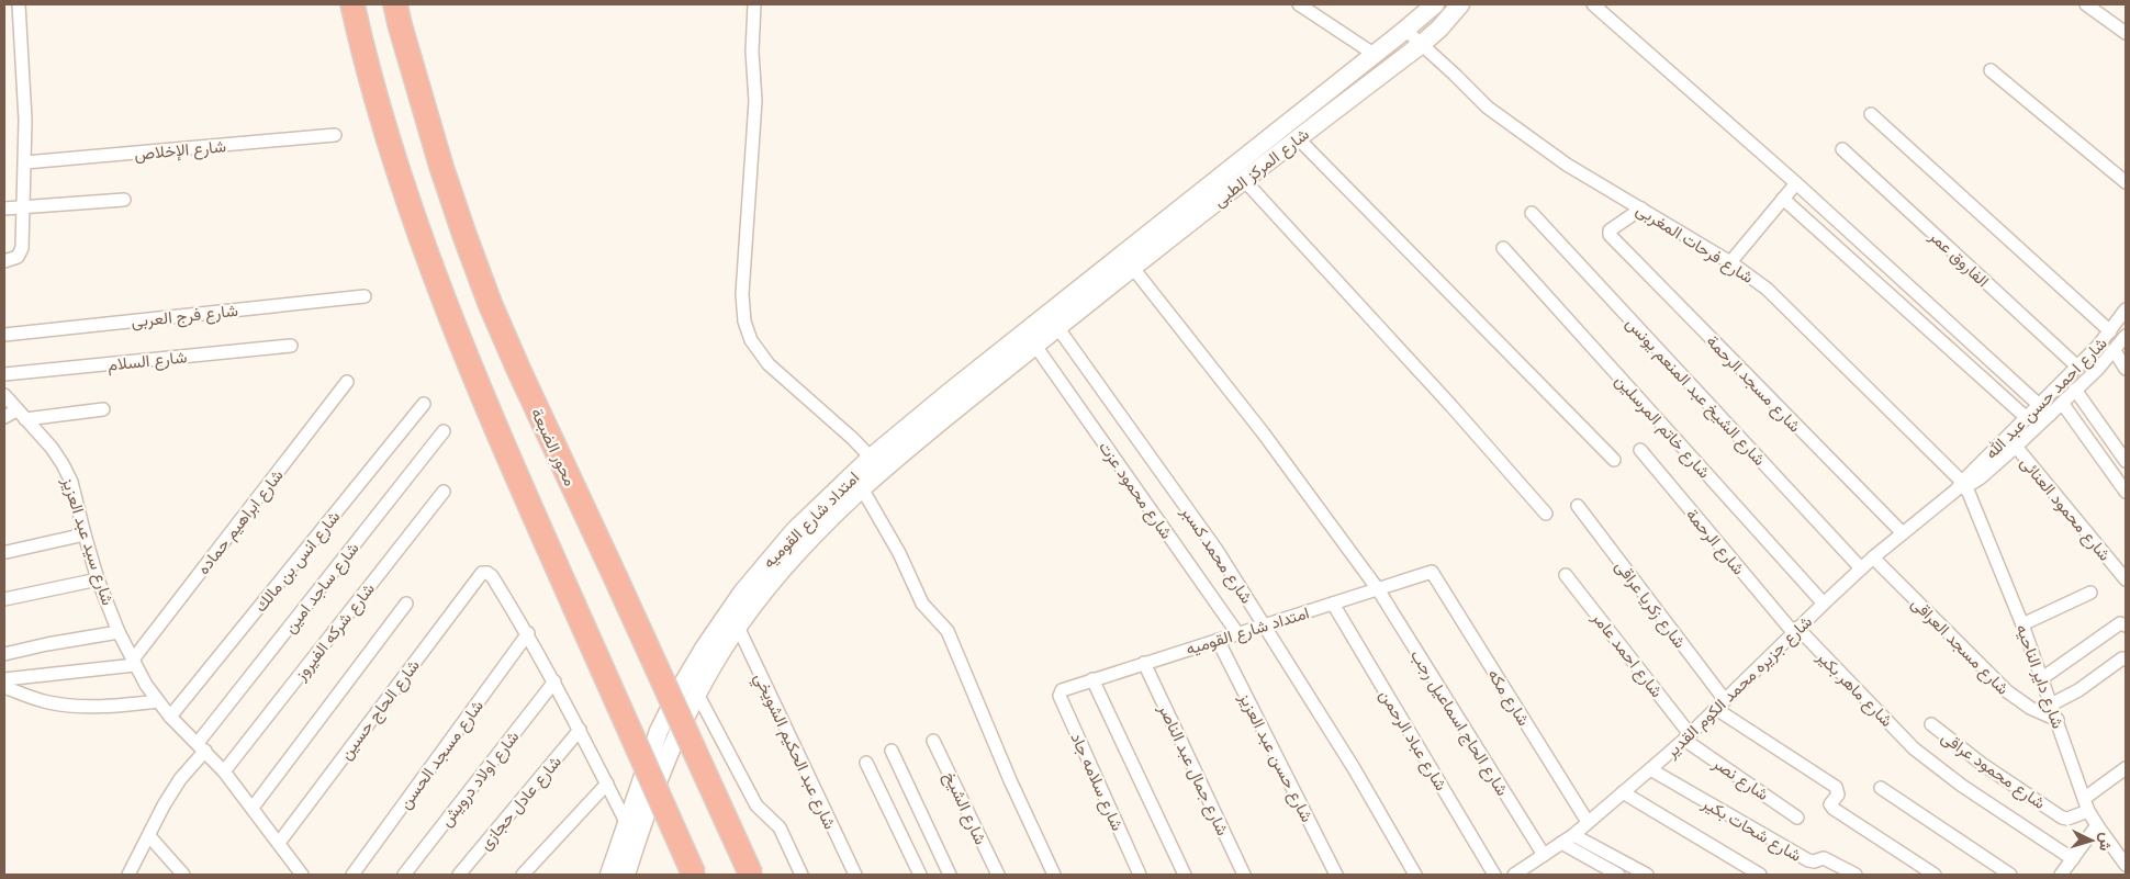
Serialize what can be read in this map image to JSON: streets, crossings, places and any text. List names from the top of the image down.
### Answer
{
  "streets": {
    "highway": ["محور الضبعة"],
    "street": [
      "شارع الإخلاص",
      "شارع المركز الطبى",
      "شارع فرحات المغربى",
      "الفاروق عمر",
      "شارع فرج العربى",
      "شارع السلام",
      "شارع مسجد الرحمة",
      "شارع الشيخ عبد المنعم يونس",
      "شارع احمد حسن عبد الله",
      "شارع خاتم المرسلين",
      "شارع محمود عزت",
      "شارع محمود العنائى",
      "امتداد شارع القوميه",
      "شارع ابراهيم حماده",
      "شارع سيد عبد العزيز",
      "شارع الرحمة",
      "شارع محمد كسبر",
      "شارع انس بن مالك",
      "شارع ساجد امين",
      "شارع زكريا عراقى",
      "شارع شركه الفيروز",
      "شارع مسجد العراقى",
      "شارع احمد عامر",
      "شارع داير الناحيه",
      "شارع جزيره محمد الكوم القدير",
      "شارع ماهر بكير",
      "شارع مكه",
      "شارع الحاج حسين",
      "شارع الحاج اسماعيل رجب",
      "شارع عباد الرحمن",
      "شارع عبد الحكيم الشويخي",
      "شارع مسجد الحسن",
      "شارع حسن عبد العزيز",
      "شارع جمال عبد الناصر",
      "شارع محمود عراقى",
      "شارع اولاد درويش",
      "شارع نصر",
      "شارع سلامه جاد",
      "شارع عادل حجازى",
      "شارع الشيخ",
      "شارع شحات بكير"
    ]
  },
  "crossings": [
    ["شارع المركز الطبى", "شارع فرحات المغربى"],
    ["شارع المركز الطبى", "امتداد شارع القوميه"],
    ["شارع المركز الطبى", "شارع محمد كسبر"],
    ["شارع المركز الطبى", "شارع الحاج اسماعيل رجب"],
    ["شارع فرحات المغربى", "شارع مسجد الرحمة"],
    ["شارع فرحات المغربى", "شارع احمد حسن عبد الله"],
    ["شارع فرحات المغربى", "شارع داير الناحيه"],
    ["شارع فرحات المغربى", "شارع جزيره محمد الكوم القدير"],
    ["الفاروق عمر", "شارع احمد حسن عبد الله"],
    ["شارع مسجد الرحمة", "شارع جزيره محمد الكوم القدير"],
    ["شارع الشيخ عبد المنعم يونس", "شارع جزيره محمد الكوم القدير"],
    ["شارع احمد حسن عبد الله", "شارع محمود العنائى"],
    ["شارع احمد حسن عبد الله", "شارع داير الناحيه"],
    ["شارع احمد حسن عبد الله", "شارع جزيره محمد الكوم القدير"],
    ["شارع خاتم المرسلين", "شارع جزيره محمد الكوم القدير"],
    ["شارع محمود عزت", "امتداد شارع القوميه"],
    ["امتداد شارع القوميه", "شارع محمد كسبر"],
    ["امتداد شارع القوميه", "شارع مكه"],
    ["امتداد شارع القوميه", "شارع الحاج اسماعيل رجب"],
    ["امتداد شارع القوميه", "شارع عباد الرحمن"],
    ["امتداد شارع القوميه", "شارع عبد الحكيم الشويخي"],
    ["امتداد شارع القوميه", "شارع حسن عبد العزيز"],
    ["امتداد شارع القوميه", "شارع جمال عبد الناصر"],
    ["امتداد شارع القوميه", "شارع سلامه جاد"],
    ["شارع ابراهيم حماده", "شارع سيد عبد العزيز"],
    ["شارع سيد عبد العزيز", "شارع انس بن مالك"],
    ["شارع سيد عبد العزيز", "شارع ساجد امين"],
    ["شارع سيد عبد العزيز", "شارع شركه الفيروز"],
    ["شارع سيد عبد العزيز", "شارع الحاج حسين"],
    ["شارع الرحمة", "شارع جزيره محمد الكوم القدير"],
    ["شارع الرحمة", "شارع ماهر بكير"],
    ["شارع زكريا عراقى", "شارع جزيره محمد الكوم القدير"],
    ["شارع مسجد العراقى", "شارع داير الناحيه"],
    ["شارع مسجد العراقى", "شارع جزيره محمد الكوم القدير"],
    ["شارع احمد عامر", "شارع جزيره محمد الكوم القدير"],
    ["شارع احمد عامر", "شارع نصر"],
    ["شارع داير الناحيه", "شارع جزيره محمد الكوم القدير"],
    ["شارع داير الناحيه", "شارع محمود عراقى"],
    ["شارع جزيره محمد الكوم القدير", "شارع ماهر بكير"],
    ["شارع جزيره محمد الكوم القدير", "شارع مكه"],
    ["شارع جزيره محمد الكوم القدير", "شارع الحاج اسماعيل رجب"],
    ["شارع جزيره محمد الكوم القدير", "شارع نصر"],
    ["شارع جزيره محمد الكوم القدير", "شارع شحات بكير"],
    ["شارع الحاج حسين", "شارع مسجد الحسن"]
  ],
  "north": "right"
}
